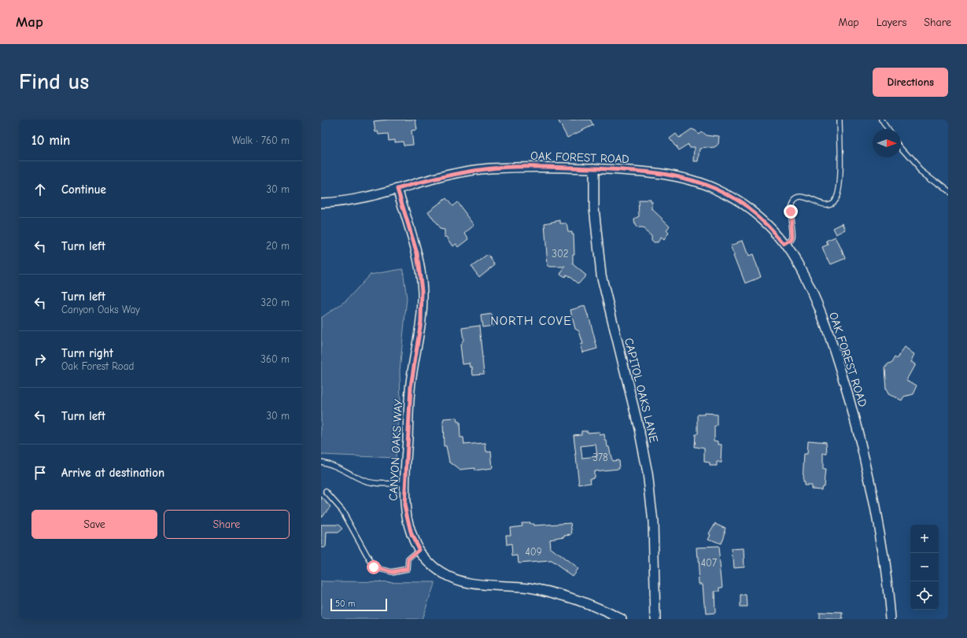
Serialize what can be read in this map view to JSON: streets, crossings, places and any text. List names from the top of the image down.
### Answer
{
  "streets": {
    "street": ["OAK FOREST ROAD", "CAPITOL OAKS LANE", "CANYON OAKS WAY"]
  },
  "crossings": [
    ["OAK FOREST ROAD", "CAPITOL OAKS LANE"],
    ["OAK FOREST ROAD", "CANYON OAKS WAY"]
  ],
  "districts": ["NORTH COVE"],
  "house_numbers": [
    "302",
    "378",
    "409",
    "407"
  ],
  "scale_bar": "50 m",
  "north": "right",
  "page": {
    "header": "Map",
    "nav": ["Map", "Layers", "Share"],
    "buttons": [
      "Directions",
      ["Save", "Share"]
    ],
    "title": "Find us",
    "heading": ["10 min", "Walk · 760 m"],
    "list": [
      ["Continue", "30 m"],
      ["Turn left", "20 m"],
      ["Turn left", "Canyon Oaks Way", "320 m"],
      ["Turn right", "Oak Forest Road", "360 m"],
      ["Turn left", "30 m"],
      "Arrive at destination"
    ],
    "map_buttons": ["+", "−"],
    "scale": "50 m"
  }
}
